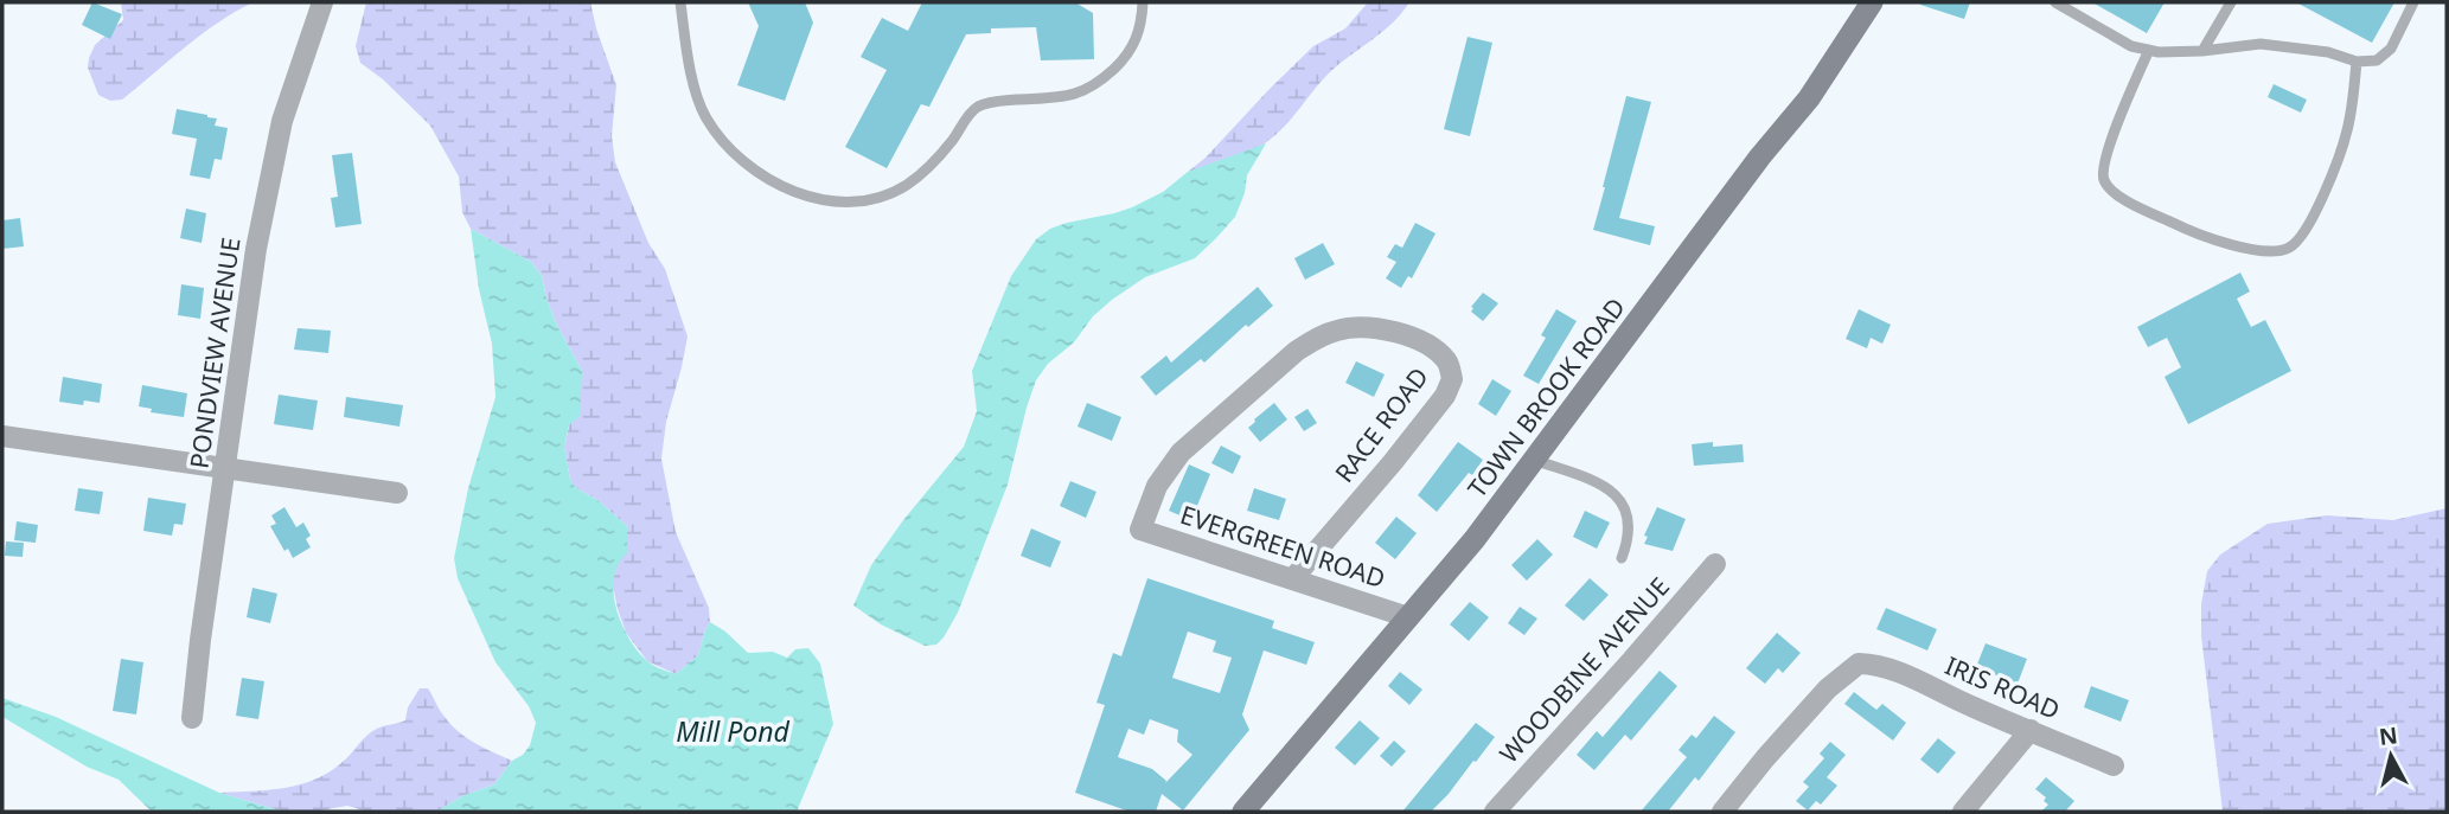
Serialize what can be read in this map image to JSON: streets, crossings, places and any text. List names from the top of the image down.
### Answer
{
  "streets": {
    "main road": ["TOWN BROOK ROAD"],
    "street": [
      "PONDVIEW AVENUE",
      "RACE ROAD",
      "EVERGREEN ROAD",
      "WOODBINE AVENUE",
      "IRIS ROAD"
    ]
  },
  "crossings": [
    ["TOWN BROOK ROAD", "EVERGREEN ROAD"],
    ["RACE ROAD", "EVERGREEN ROAD"]
  ],
  "water": ["Mill Pond"],
  "north": "top"
}
